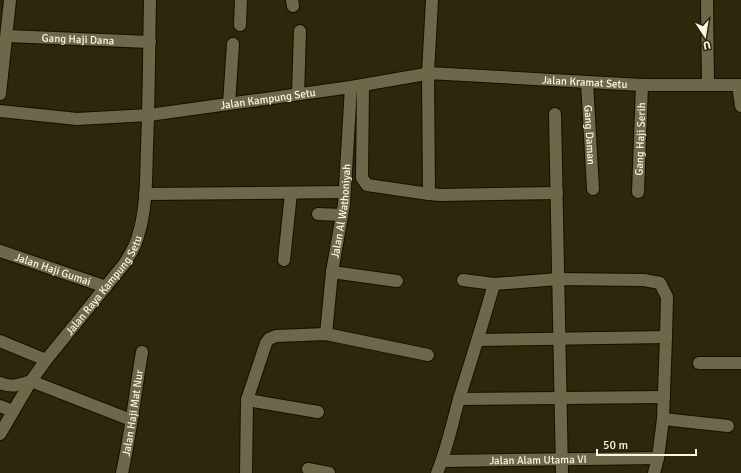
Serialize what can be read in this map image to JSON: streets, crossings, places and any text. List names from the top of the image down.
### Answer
{
  "streets": {
    "street": [
      "Gang Haji Dana",
      "Jalan Kramat Setu",
      "Jalan Kampung Setu",
      "Gang Daman",
      "Gang Haji Serih",
      "Jalan Al Wathoniyah",
      "Jalan Haji Gumai",
      "Jalan Raya Kampung Setu",
      "Jalan Haji Mat Nur",
      "Jalan Alam Utama VI"
    ]
  },
  "crossings": [
    ["Jalan Kramat Setu", "Jalan Kampung Setu"],
    ["Jalan Kramat Setu", "Gang Daman"],
    ["Jalan Kramat Setu", "Gang Haji Serih"],
    ["Jalan Kampung Setu", "Jalan Al Wathoniyah"],
    ["Jalan Kampung Setu", "Jalan Raya Kampung Setu"],
    ["Jalan Haji Gumai", "Jalan Raya Kampung Setu"]
  ],
  "scale_bar": "50 m",
  "north": "bottom"
}
